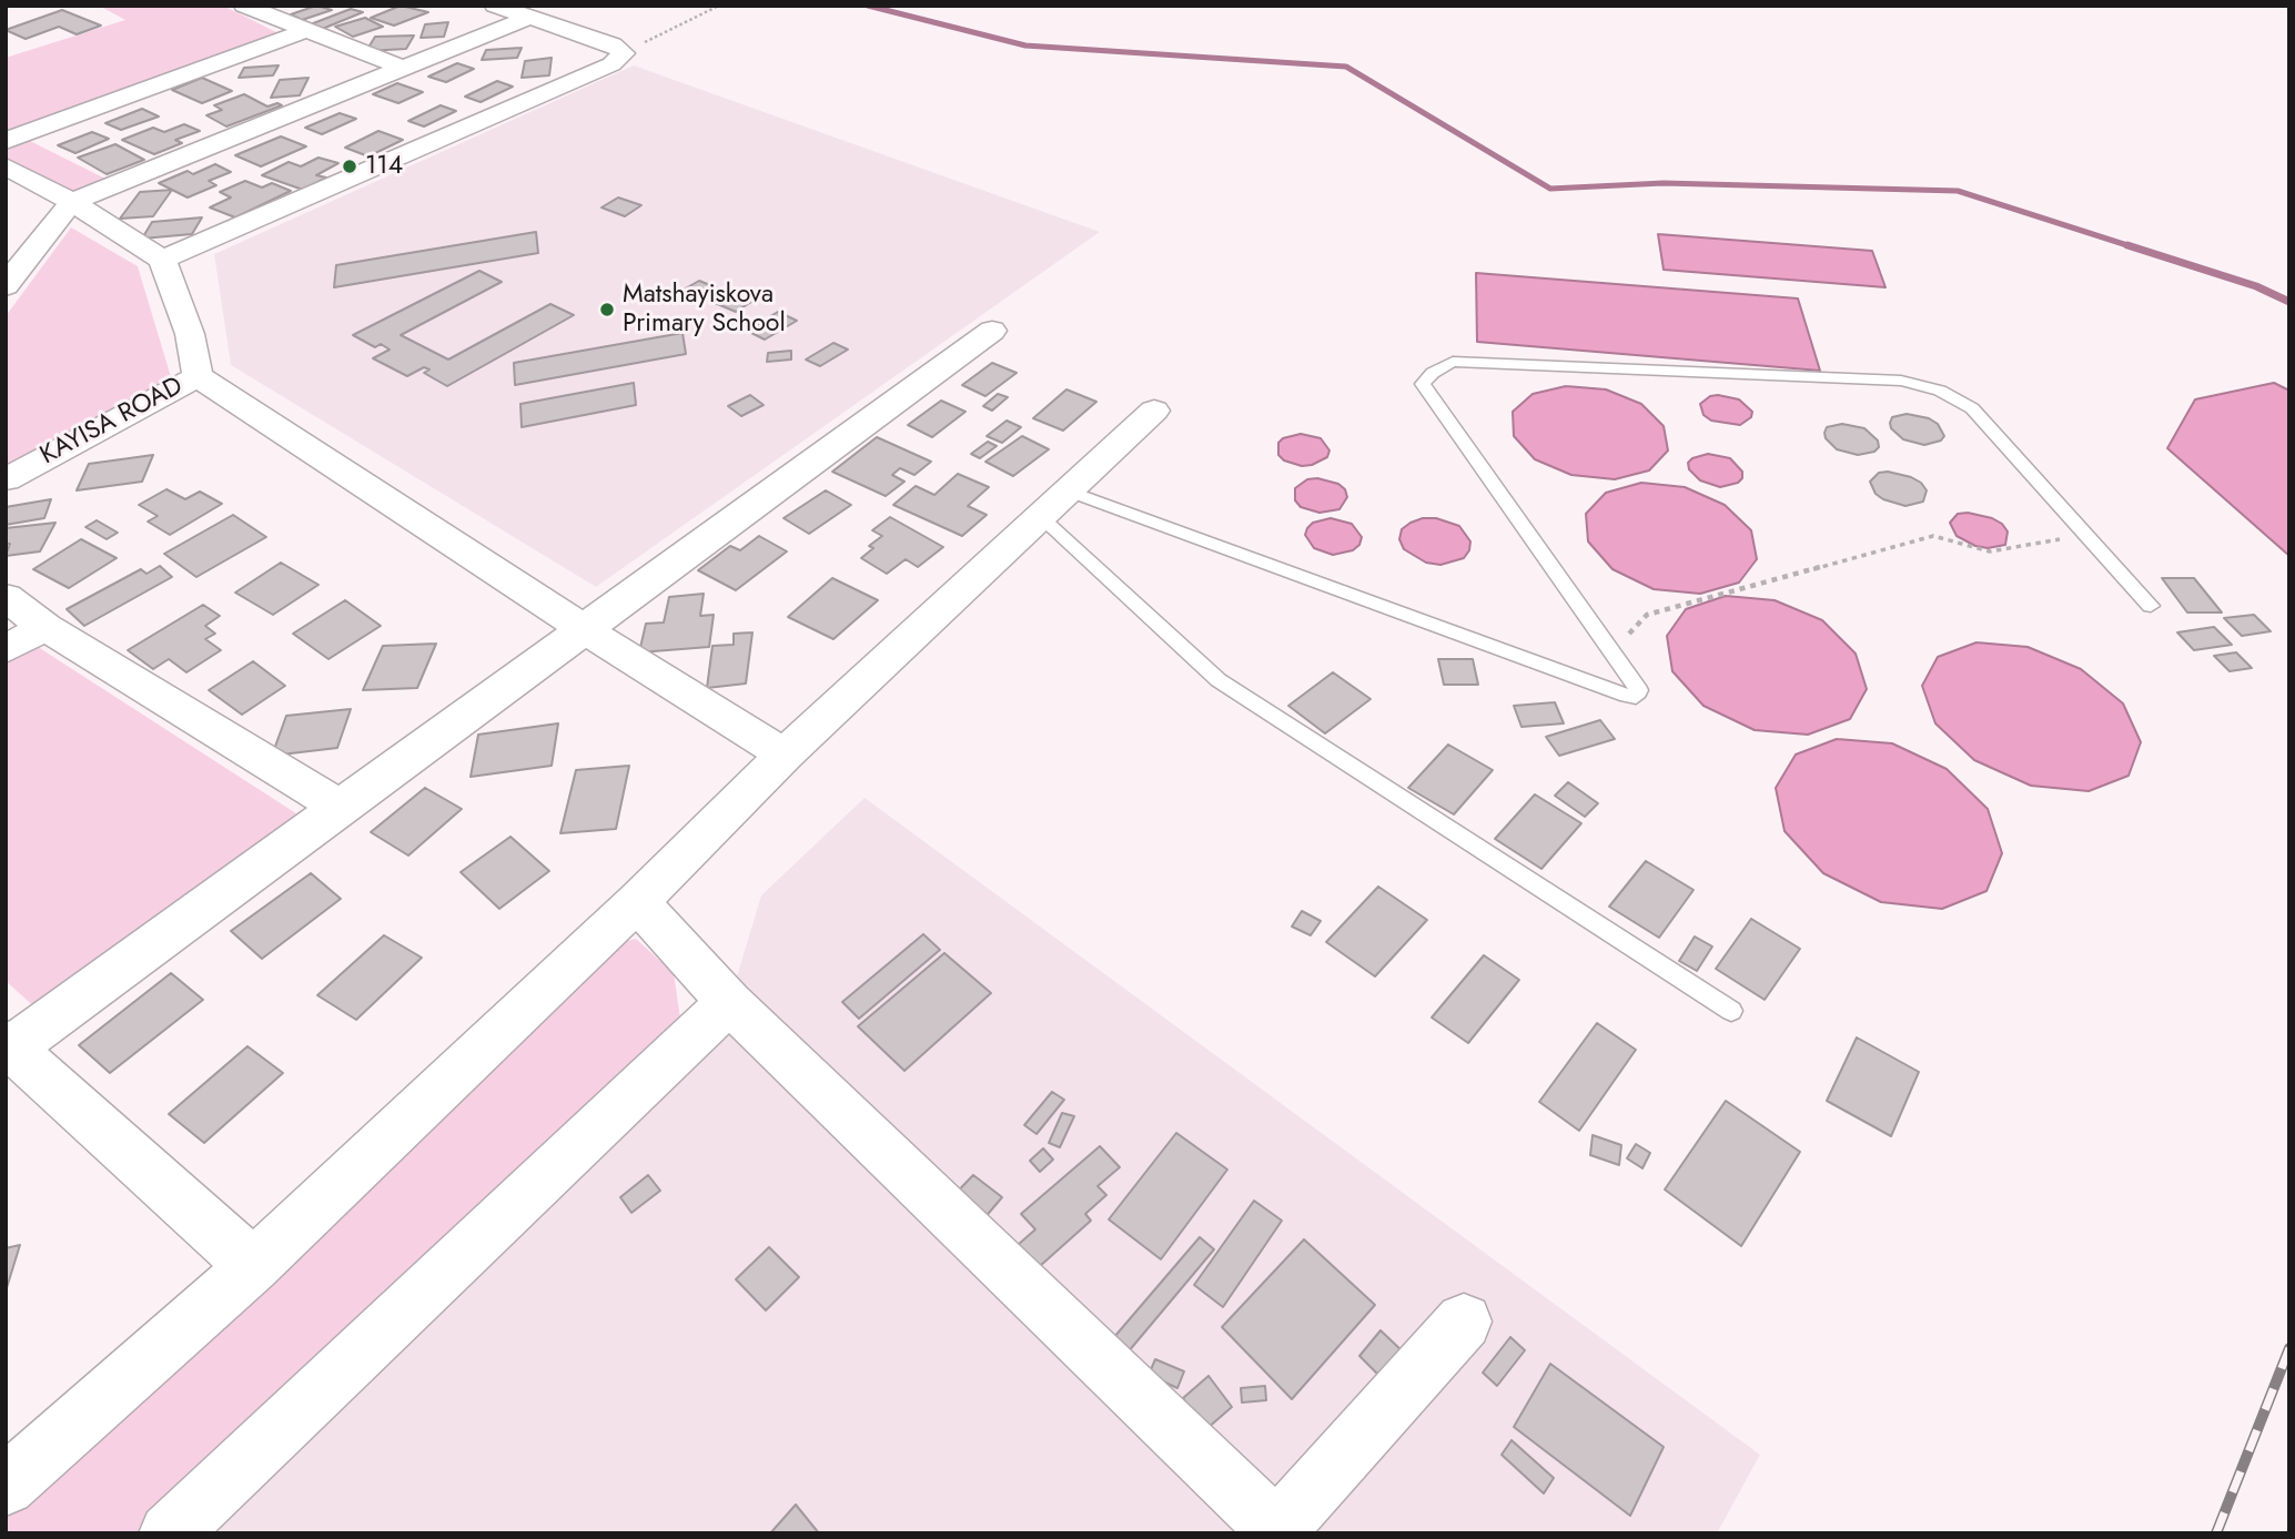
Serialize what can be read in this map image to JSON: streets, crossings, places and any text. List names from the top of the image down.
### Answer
{
  "streets": {
    "street": ["KAYISA ROAD"]
  },
  "places": ["114", "Matshayiskova Primary School"]
}
